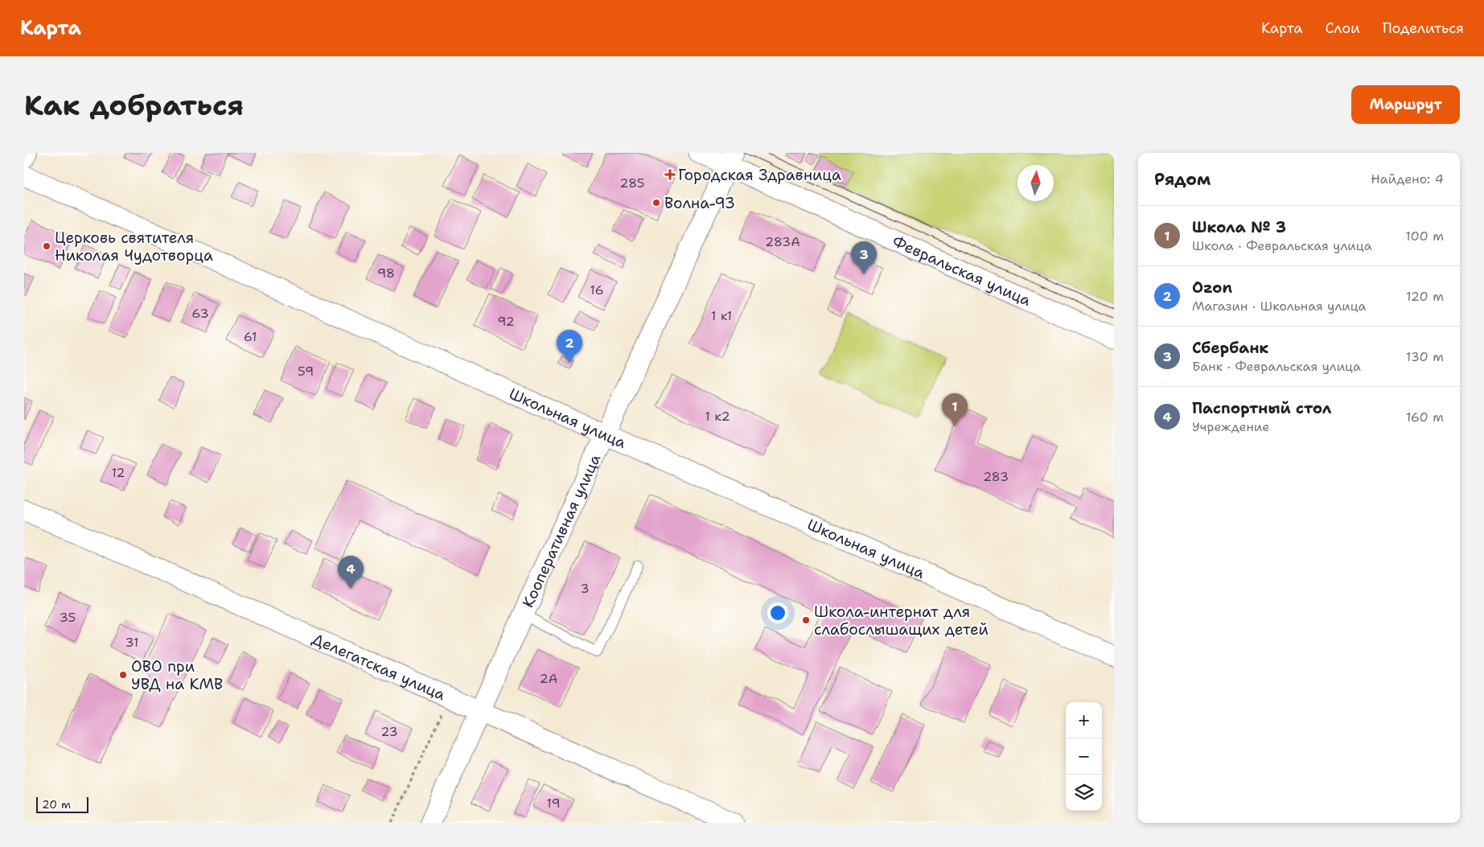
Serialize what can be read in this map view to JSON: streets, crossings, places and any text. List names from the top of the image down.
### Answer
{
  "streets": {
    "street": [
      "Февральская улица",
      "Школьная улица",
      "Кооперативная улица",
      "Делегатская улица"
    ]
  },
  "crossings": [
    ["Февральская улица", "Кооперативная улица"],
    ["Школьная улица", "Кооперативная улица"],
    ["Кооперативная улица", "Делегатская улица"]
  ],
  "places": {
    "health": ["Городская Здравница"],
    "other": [
      "Волна-93",
      "Церковь святителя Николая Чудотворца",
      "Школа-интернат для слабослышащих детей",
      "ОВО при УВД на КМВ"
    ]
  },
  "house_numbers": [
    "285",
    "283А",
    "98",
    "16",
    "63",
    "1 к1",
    "92",
    "61",
    "59",
    "1 к2",
    "12",
    "283",
    "3",
    "35",
    "31",
    "2А",
    "23",
    "19"
  ],
  "scale_bar": "20 m",
  "north": "top",
  "page": {
    "header": "Карта",
    "nav": ["Карта", "Слои", "Поделиться"],
    "buttons": "Маршрут",
    "title": "Как добраться",
    "heading": ["Рядом", "Найдено: 4"],
    "list": [
      {
        "mark": "1",
        "name": "Школа № 3",
        "note": "Школа · Февральская улица",
        "value": "100 m"
      },
      {
        "mark": "2",
        "name": "Ozon",
        "note": "Магазин · Школьная улица",
        "value": "120 m"
      },
      {
        "mark": "3",
        "name": "Сбербанк",
        "note": "Банк · Февральская улица",
        "value": "130 m"
      },
      {
        "mark": "4",
        "name": "Паспортный стол",
        "note": "Учреждение",
        "value": "160 m"
      }
    ],
    "pins": [
      "3",
      "2",
      "1",
      "4"
    ],
    "map_buttons": ["+", "−"],
    "scale": "20 m"
  }
}
